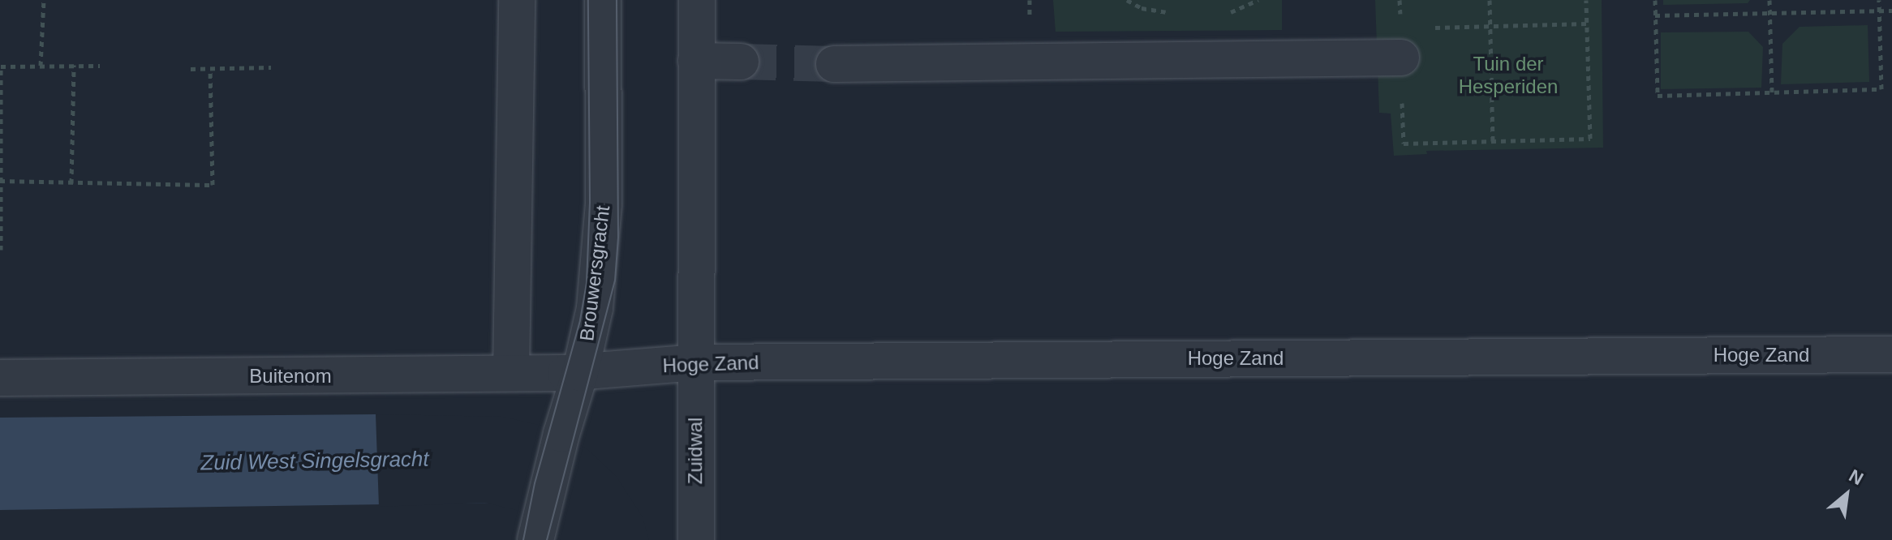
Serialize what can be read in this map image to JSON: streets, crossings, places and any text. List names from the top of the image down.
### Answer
{
  "streets": {
    "street": [
      "Brouwersgracht",
      "Hoge Zand",
      "Buitenom",
      "Zuidwal"
    ]
  },
  "crossings": [
    ["Brouwersgracht", "Hoge Zand"],
    ["Brouwersgracht", "Buitenom"],
    ["Hoge Zand", "Buitenom"],
    ["Hoge Zand", "Zuidwal"]
  ],
  "water": ["Zuid West Singelsgracht"],
  "parks": ["Tuin der Hesperiden"],
  "north": "top right"
}
